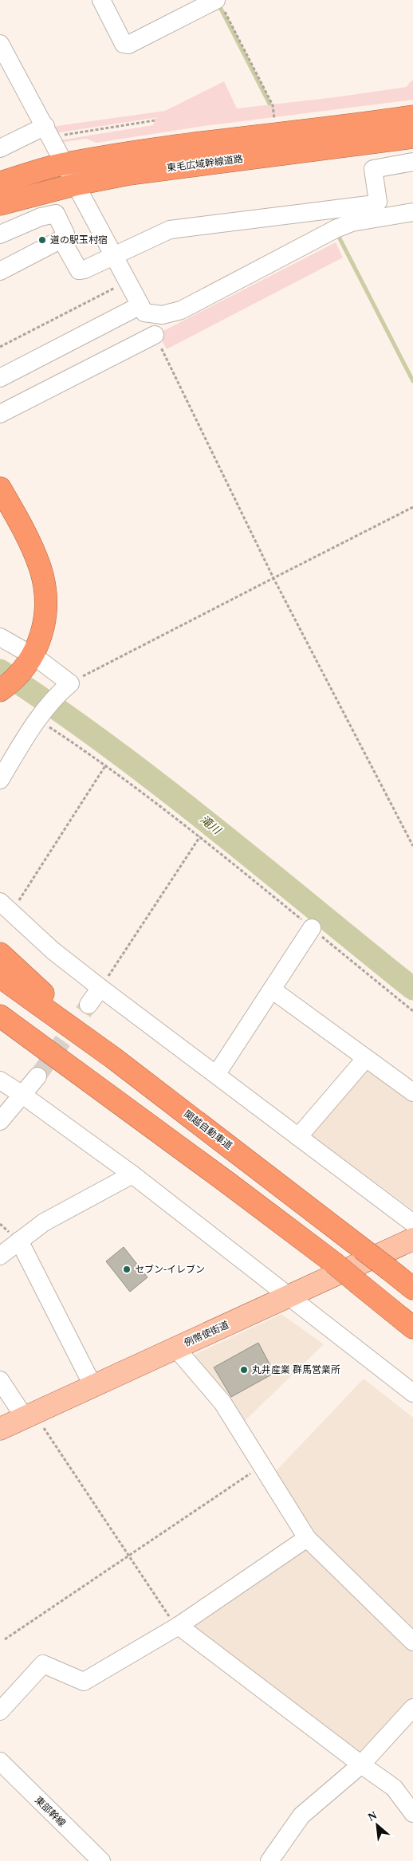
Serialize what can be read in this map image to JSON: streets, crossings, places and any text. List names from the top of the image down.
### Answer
{
  "streets": {
    "highway": ["東毛広域幹線道路", "関越自動車道"],
    "main road": ["例幣使街道"],
    "street": ["東部幹線"]
  },
  "water": ["滝川"],
  "places": ["道の駅玉村宿", "セブン-イレブン", "丸井産業 群馬営業所"],
  "north": "top left"
}
